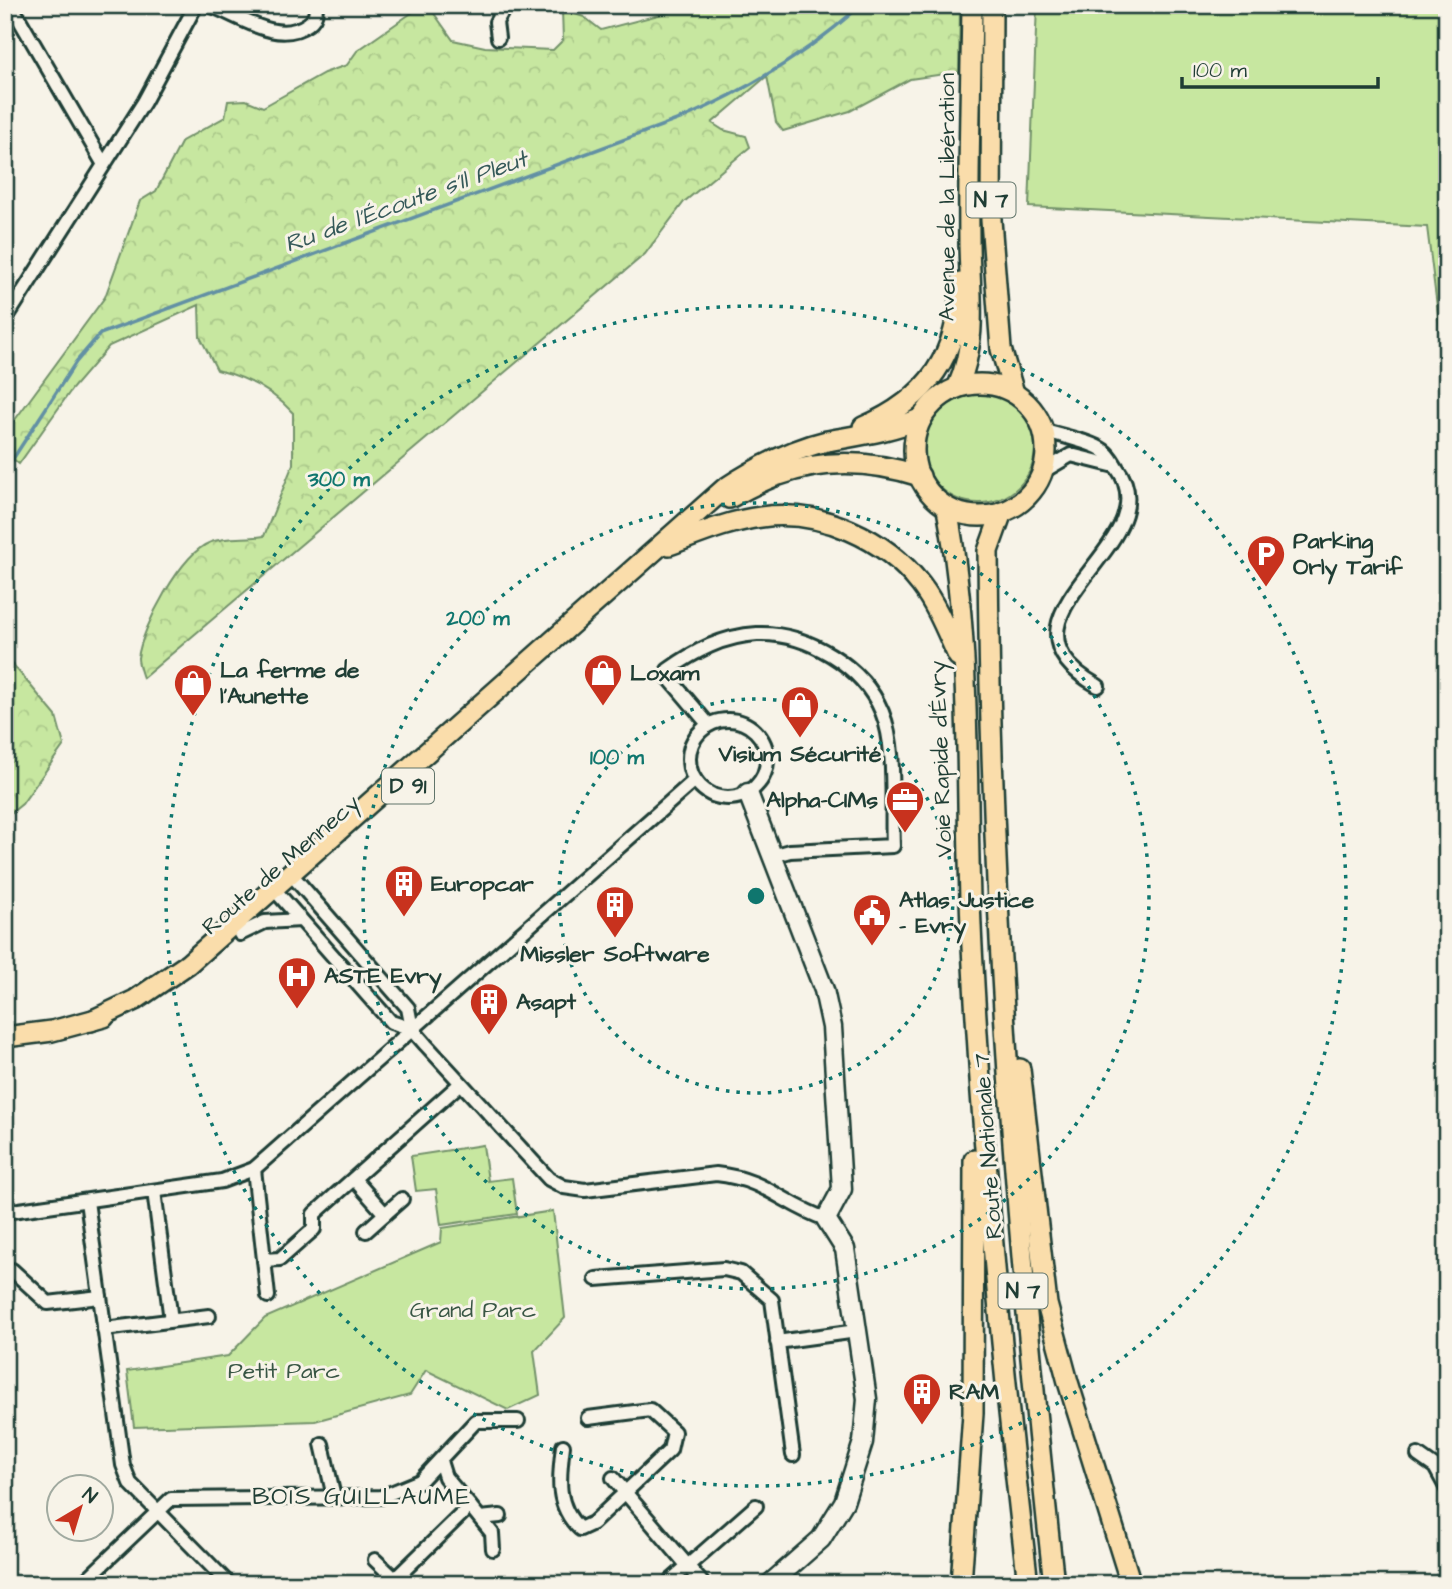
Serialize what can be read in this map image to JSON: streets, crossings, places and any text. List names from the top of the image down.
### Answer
{
  "streets": {
    "main road": [
      "Avenue de la Libération",
      "N 7",
      "Voie Rapide d'Évry",
      "D 91",
      "Route de Mennecy",
      "Route Nationale 7"
    ]
  },
  "crossings": [
    ["Avenue de la Libération", "N 7"],
    ["Avenue de la Libération", "Voie Rapide d'Évry"],
    ["Avenue de la Libération", "Route de Mennecy"],
    ["N 7", "Voie Rapide d'Évry"],
    ["N 7", "Route de Mennecy"],
    ["N 7", "Route Nationale 7"],
    ["Voie Rapide d'Évry", "Route de Mennecy"],
    ["Voie Rapide d'Évry", "Route Nationale 7"]
  ],
  "districts": ["BOIS GUILLAUME"],
  "water": ["Ru de l'Écoute s'Il Pleut"],
  "parks": ["Grand Parc", "Petit Parc"],
  "places": {
    "parking": ["Parking Orly Tarif"],
    "shop": ["Loxam", "La ferme de l'Aunette", "Visium Sécurité"],
    "office": ["Alpha-CIMs"],
    "building": [
      "Europcar",
      "Missler Software",
      "Asapt",
      "RAM"
    ],
    "public building": ["Atlas Justice - Evry"],
    "hospital": ["ASTE Evry"]
  },
  "scale_bar": "100 m",
  "north": "top right",
  "rings": ["300 m", "200 m", "100 m"]
}
